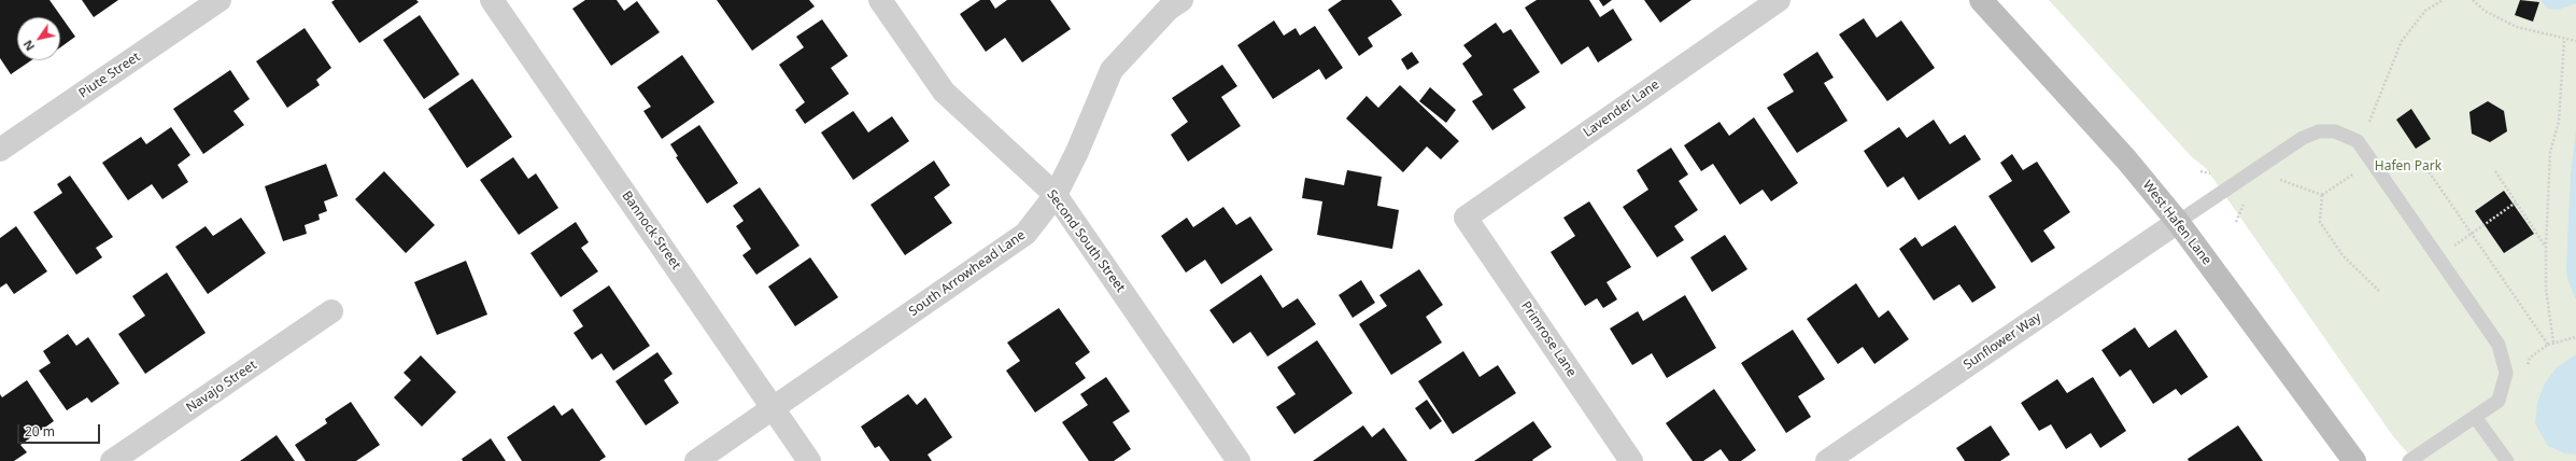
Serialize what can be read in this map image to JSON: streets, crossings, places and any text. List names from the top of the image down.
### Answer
{
  "streets": {
    "main road": ["West Hafen Lane"],
    "street": [
      "Piute Street",
      "Lavender Lane",
      "Bannock Street",
      "Second South Street",
      "South Arrowhead Lane",
      "Primrose Lane",
      "Sunflower Way",
      "Navajo Street"
    ]
  },
  "crossings": [
    ["Lavender Lane", "Primrose Lane"],
    ["West Hafen Lane", "Sunflower Way"],
    ["Bannock Street", "South Arrowhead Lane"],
    ["Second South Street", "South Arrowhead Lane"]
  ],
  "parks": ["Hafen Park"],
  "scale_bar": "20 m",
  "north": "bottom left"
}
